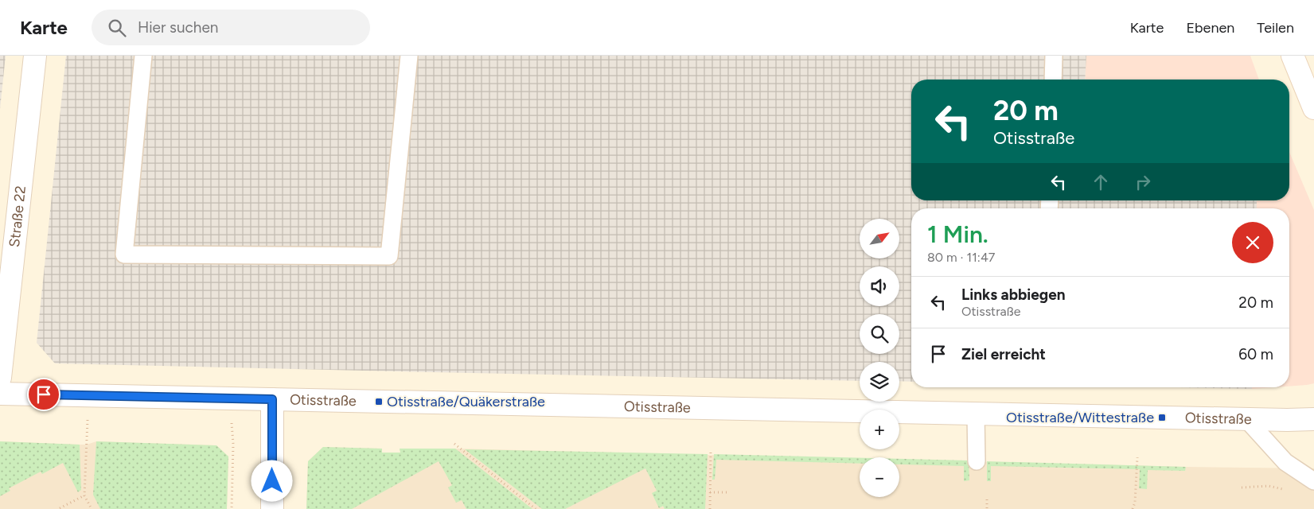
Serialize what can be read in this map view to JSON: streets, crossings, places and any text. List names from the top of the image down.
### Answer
{
  "streets": {
    "street": ["Straße 22", "Otisstraße"]
  },
  "places": {
    "transit": ["Otisstraße/Quäkerstraße", "Otisstraße/Wittestraße"]
  },
  "north": "top right",
  "page": {
    "header": "Karte",
    "search": "Hier suchen",
    "nav": ["Karte", "Ebenen", "Teilen"],
    "turn": ["20 m", "Otisstraße"],
    "heading": ["1 Min.", "80 m · 11:47"],
    "map_buttons": ["+", "−"],
    "list": [
      {
        "name": "Links abbiegen",
        "note": "Otisstraße",
        "value": "20 m"
      },
      {
        "name": "Ziel erreicht",
        "value": "60 m"
      }
    ]
  }
}
